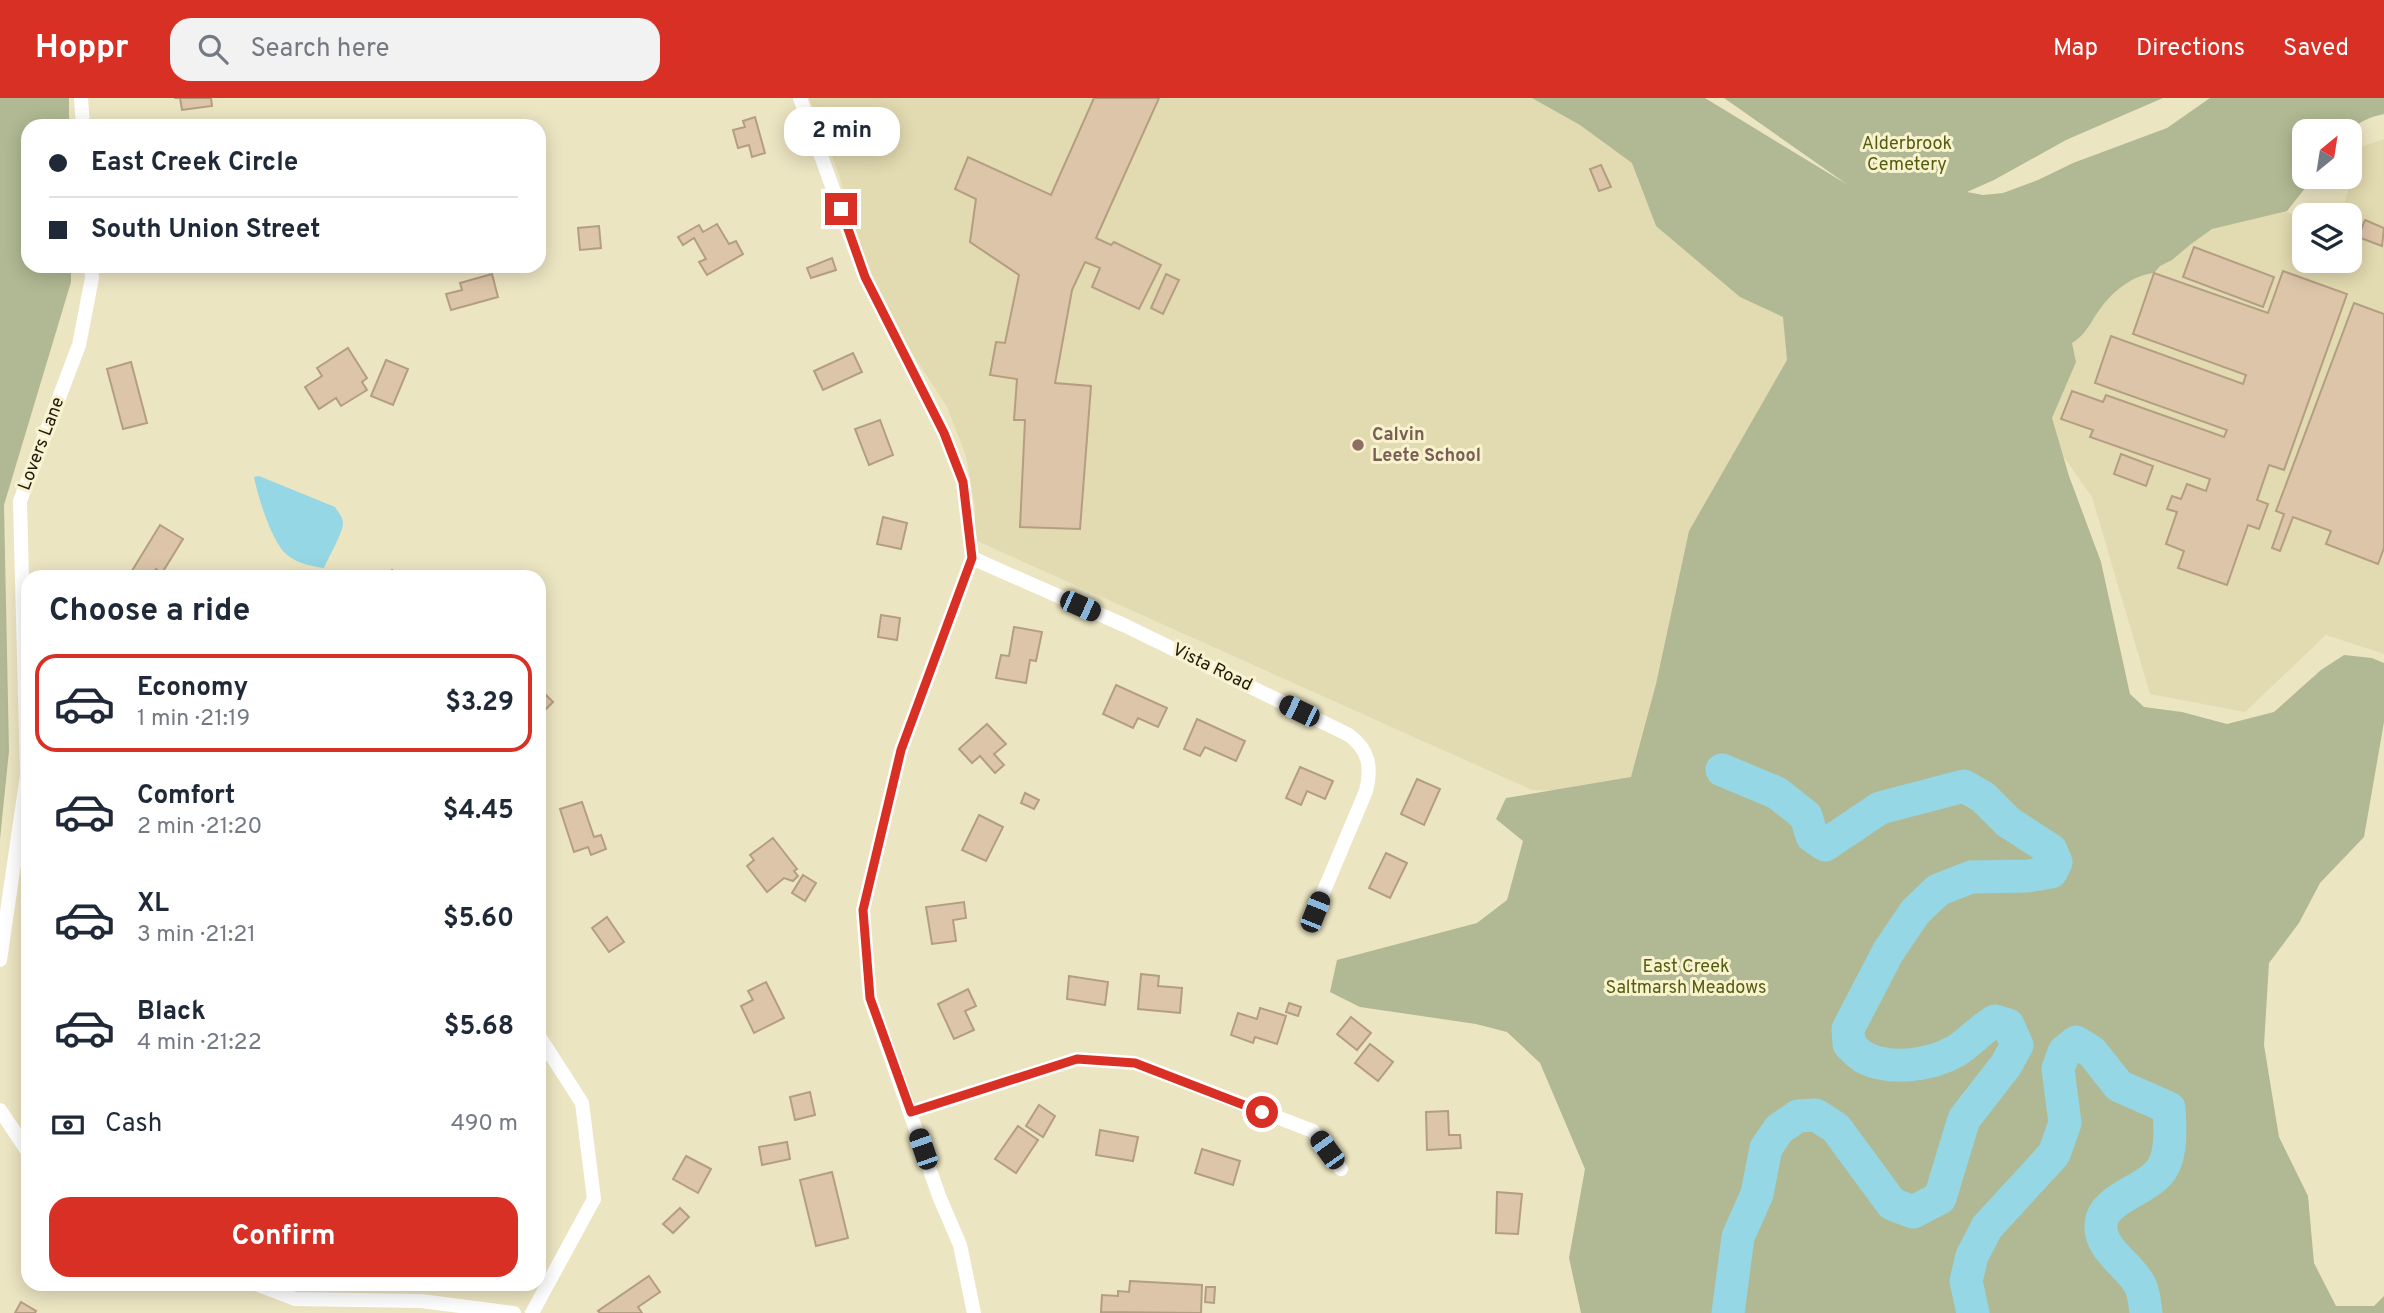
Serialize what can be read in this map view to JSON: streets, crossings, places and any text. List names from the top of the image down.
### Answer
{
  "streets": {
    "street": ["Lovers Lane", "Vista Road"]
  },
  "parks": ["Alderbrook Cemetery", "East Creek Saltmarsh Meadows"],
  "places": ["Calvin Leete School"],
  "north": "top right",
  "page": {
    "header": "Hoppr",
    "search": "Search here",
    "nav": ["Map", "Directions", "Saved"],
    "bubble": "2 min",
    "banner": ["East Creek Circle", "South Union Street"],
    "heading": "Choose a ride",
    "list": [
      {
        "name": "Economy",
        "note": "1 min · 21:19",
        "value": "$3.29"
      },
      {
        "name": "Comfort",
        "note": "2 min · 21:20",
        "value": "$4.45"
      },
      {
        "name": "XL",
        "note": "3 min · 21:21",
        "value": "$5.60"
      },
      {
        "name": "Black",
        "note": "4 min · 21:22",
        "value": "$5.68"
      }
    ],
    "pay": ["Cash", "490 m"],
    "buttons": "Confirm"
  }
}
